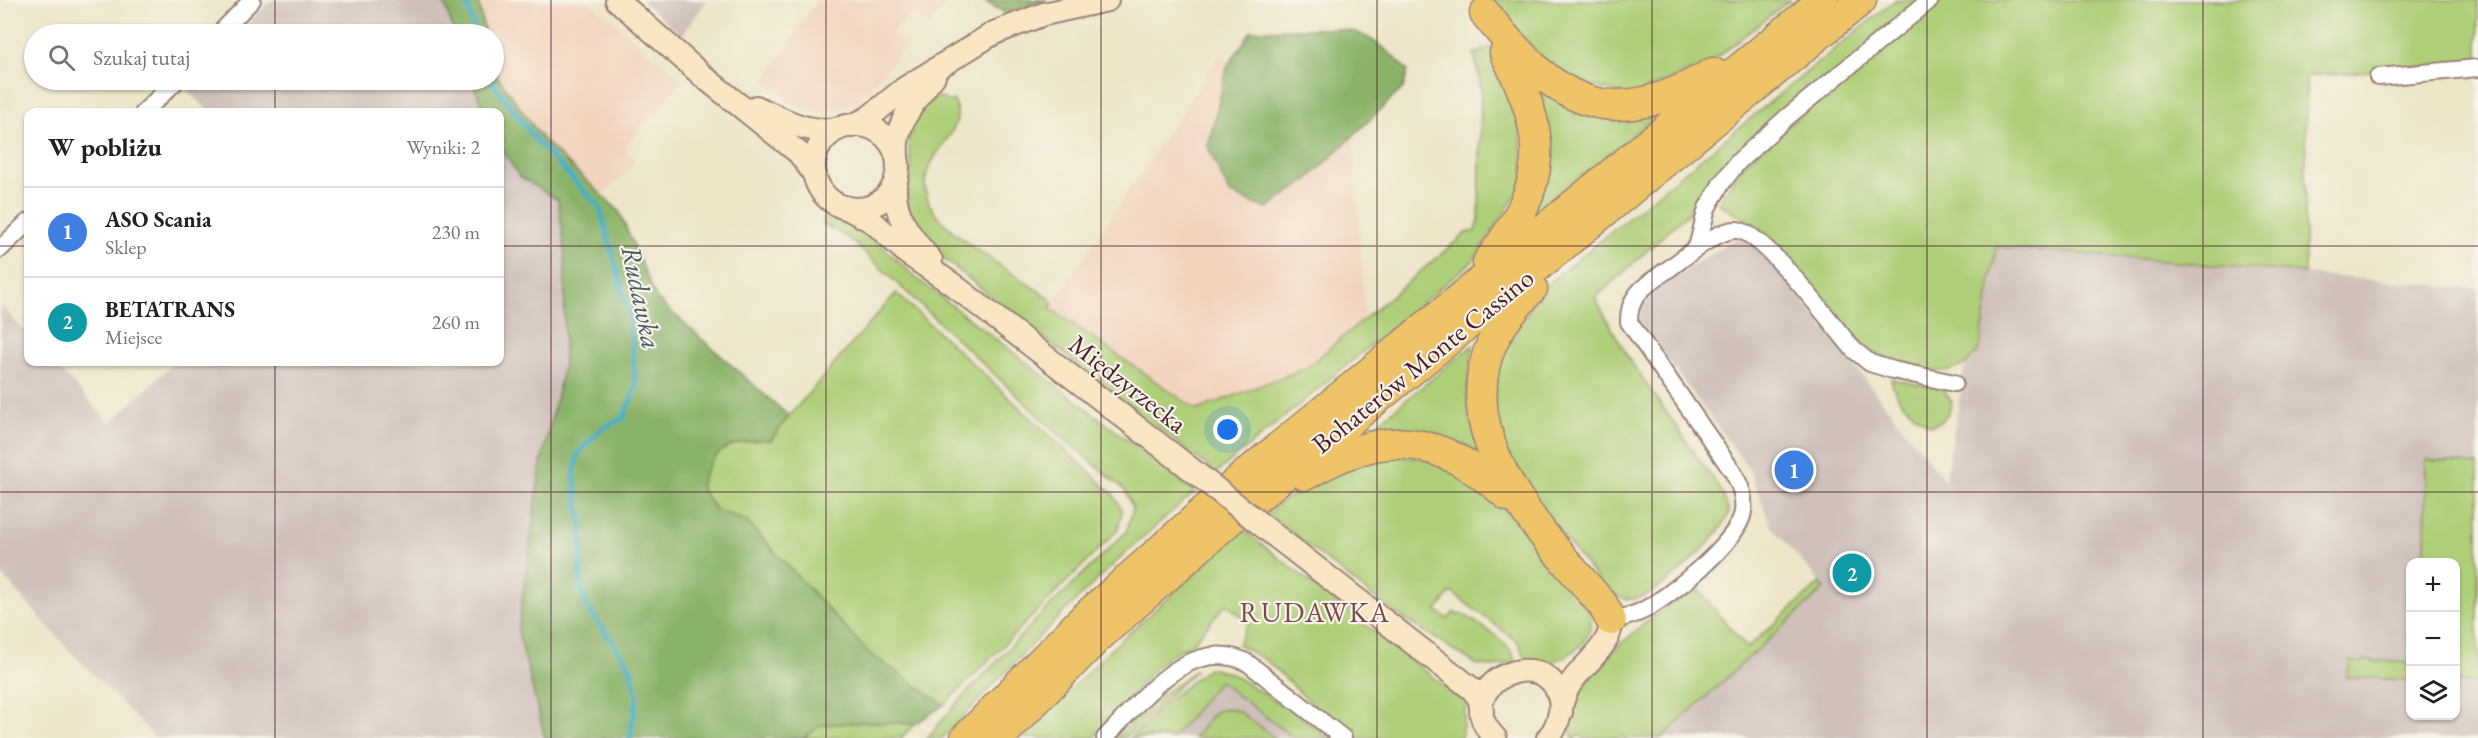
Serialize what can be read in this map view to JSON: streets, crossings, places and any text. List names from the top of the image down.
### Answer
{
  "streets": {
    "highway": ["Bohaterów Monte Cassino"],
    "main road": ["Międzyrzecka"]
  },
  "districts": ["RUDAWKA"],
  "water": ["Rudawka"],
  "page": {
    "search": "Szukaj tutaj",
    "heading": ["W pobliżu", "Wyniki: 2"],
    "list": [
      {
        "mark": "1",
        "name": "ASO Scania",
        "note": "Sklep",
        "value": "230 m"
      },
      {
        "mark": "2",
        "name": "BETATRANS",
        "note": "Miejsce",
        "value": "260 m"
      }
    ],
    "pins": ["1", "2"],
    "map_buttons": ["+", "−"]
  }
}
